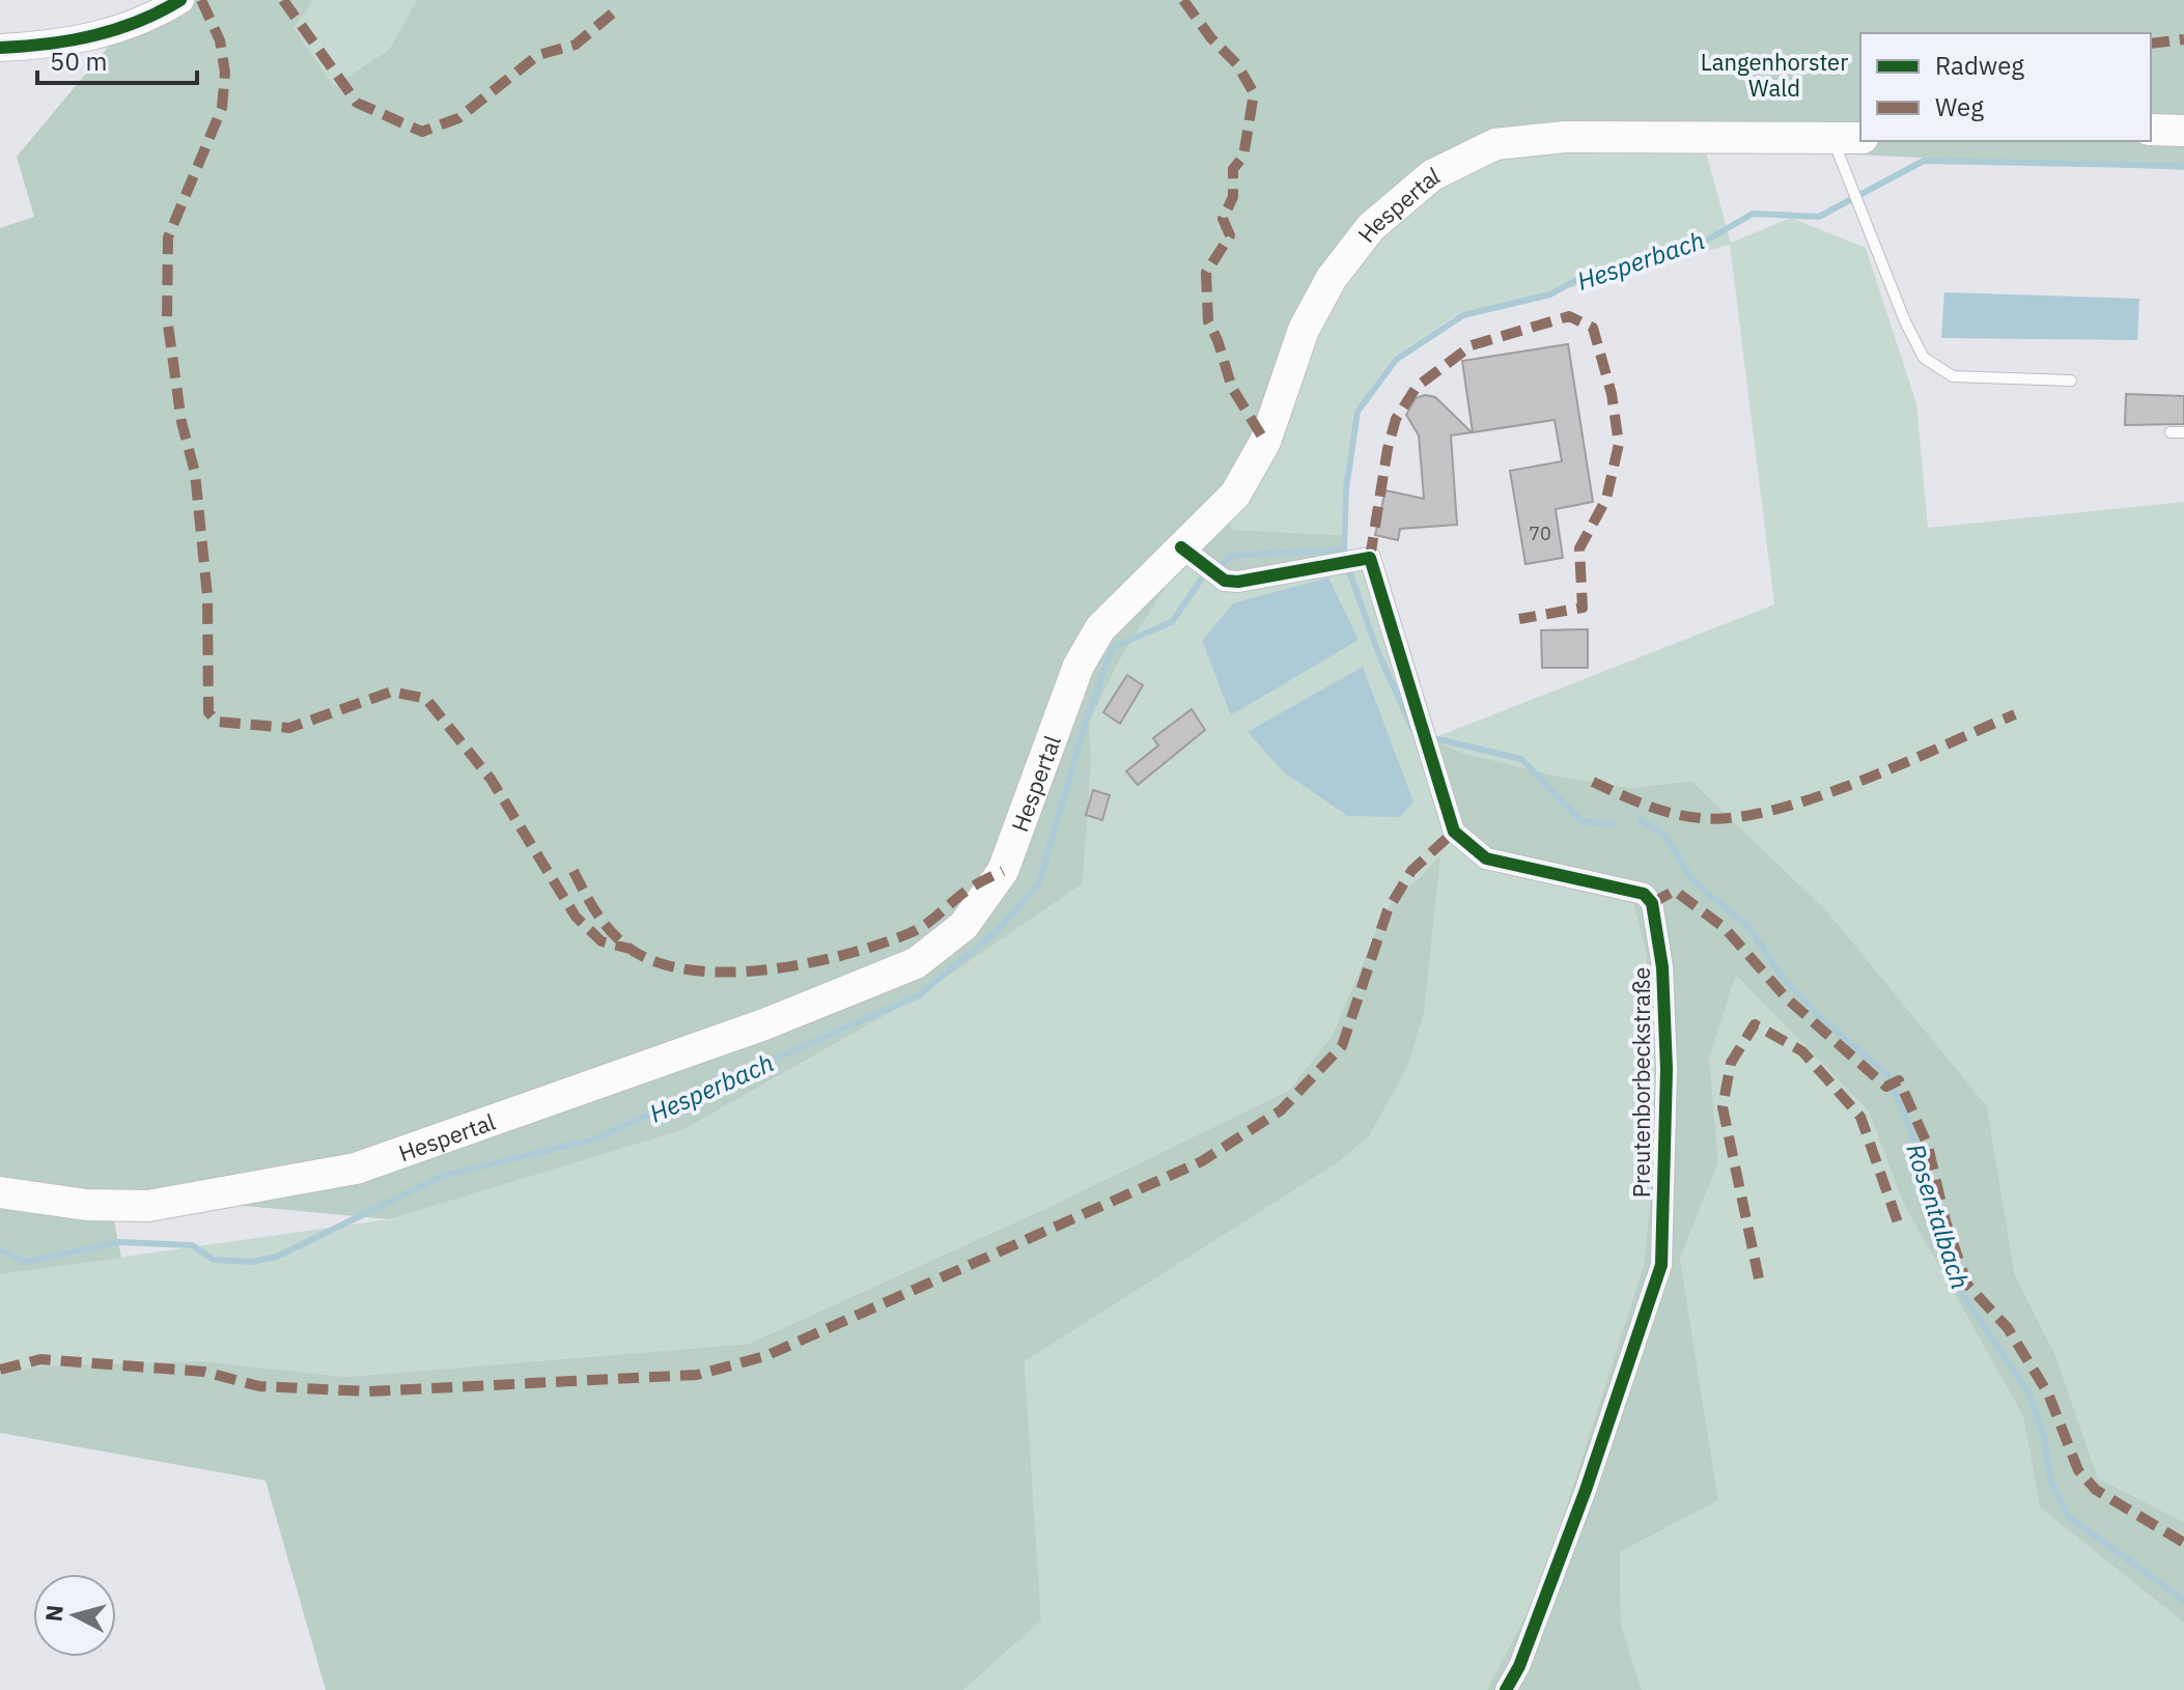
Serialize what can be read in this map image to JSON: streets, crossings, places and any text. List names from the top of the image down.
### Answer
{
  "streets": {
    "main road": ["Hespertal"],
    "street": ["Preutenborbeckstraße"]
  },
  "crossings": [
    ["Hespertal", "Preutenborbeckstraße"]
  ],
  "water": ["Hesperbach", "Rosentalbach"],
  "parks": ["Langenhorster Wald"],
  "house_numbers": ["70"],
  "legend": ["Radweg", "Weg"],
  "scale_bar": "50 m",
  "north": "left"
}
